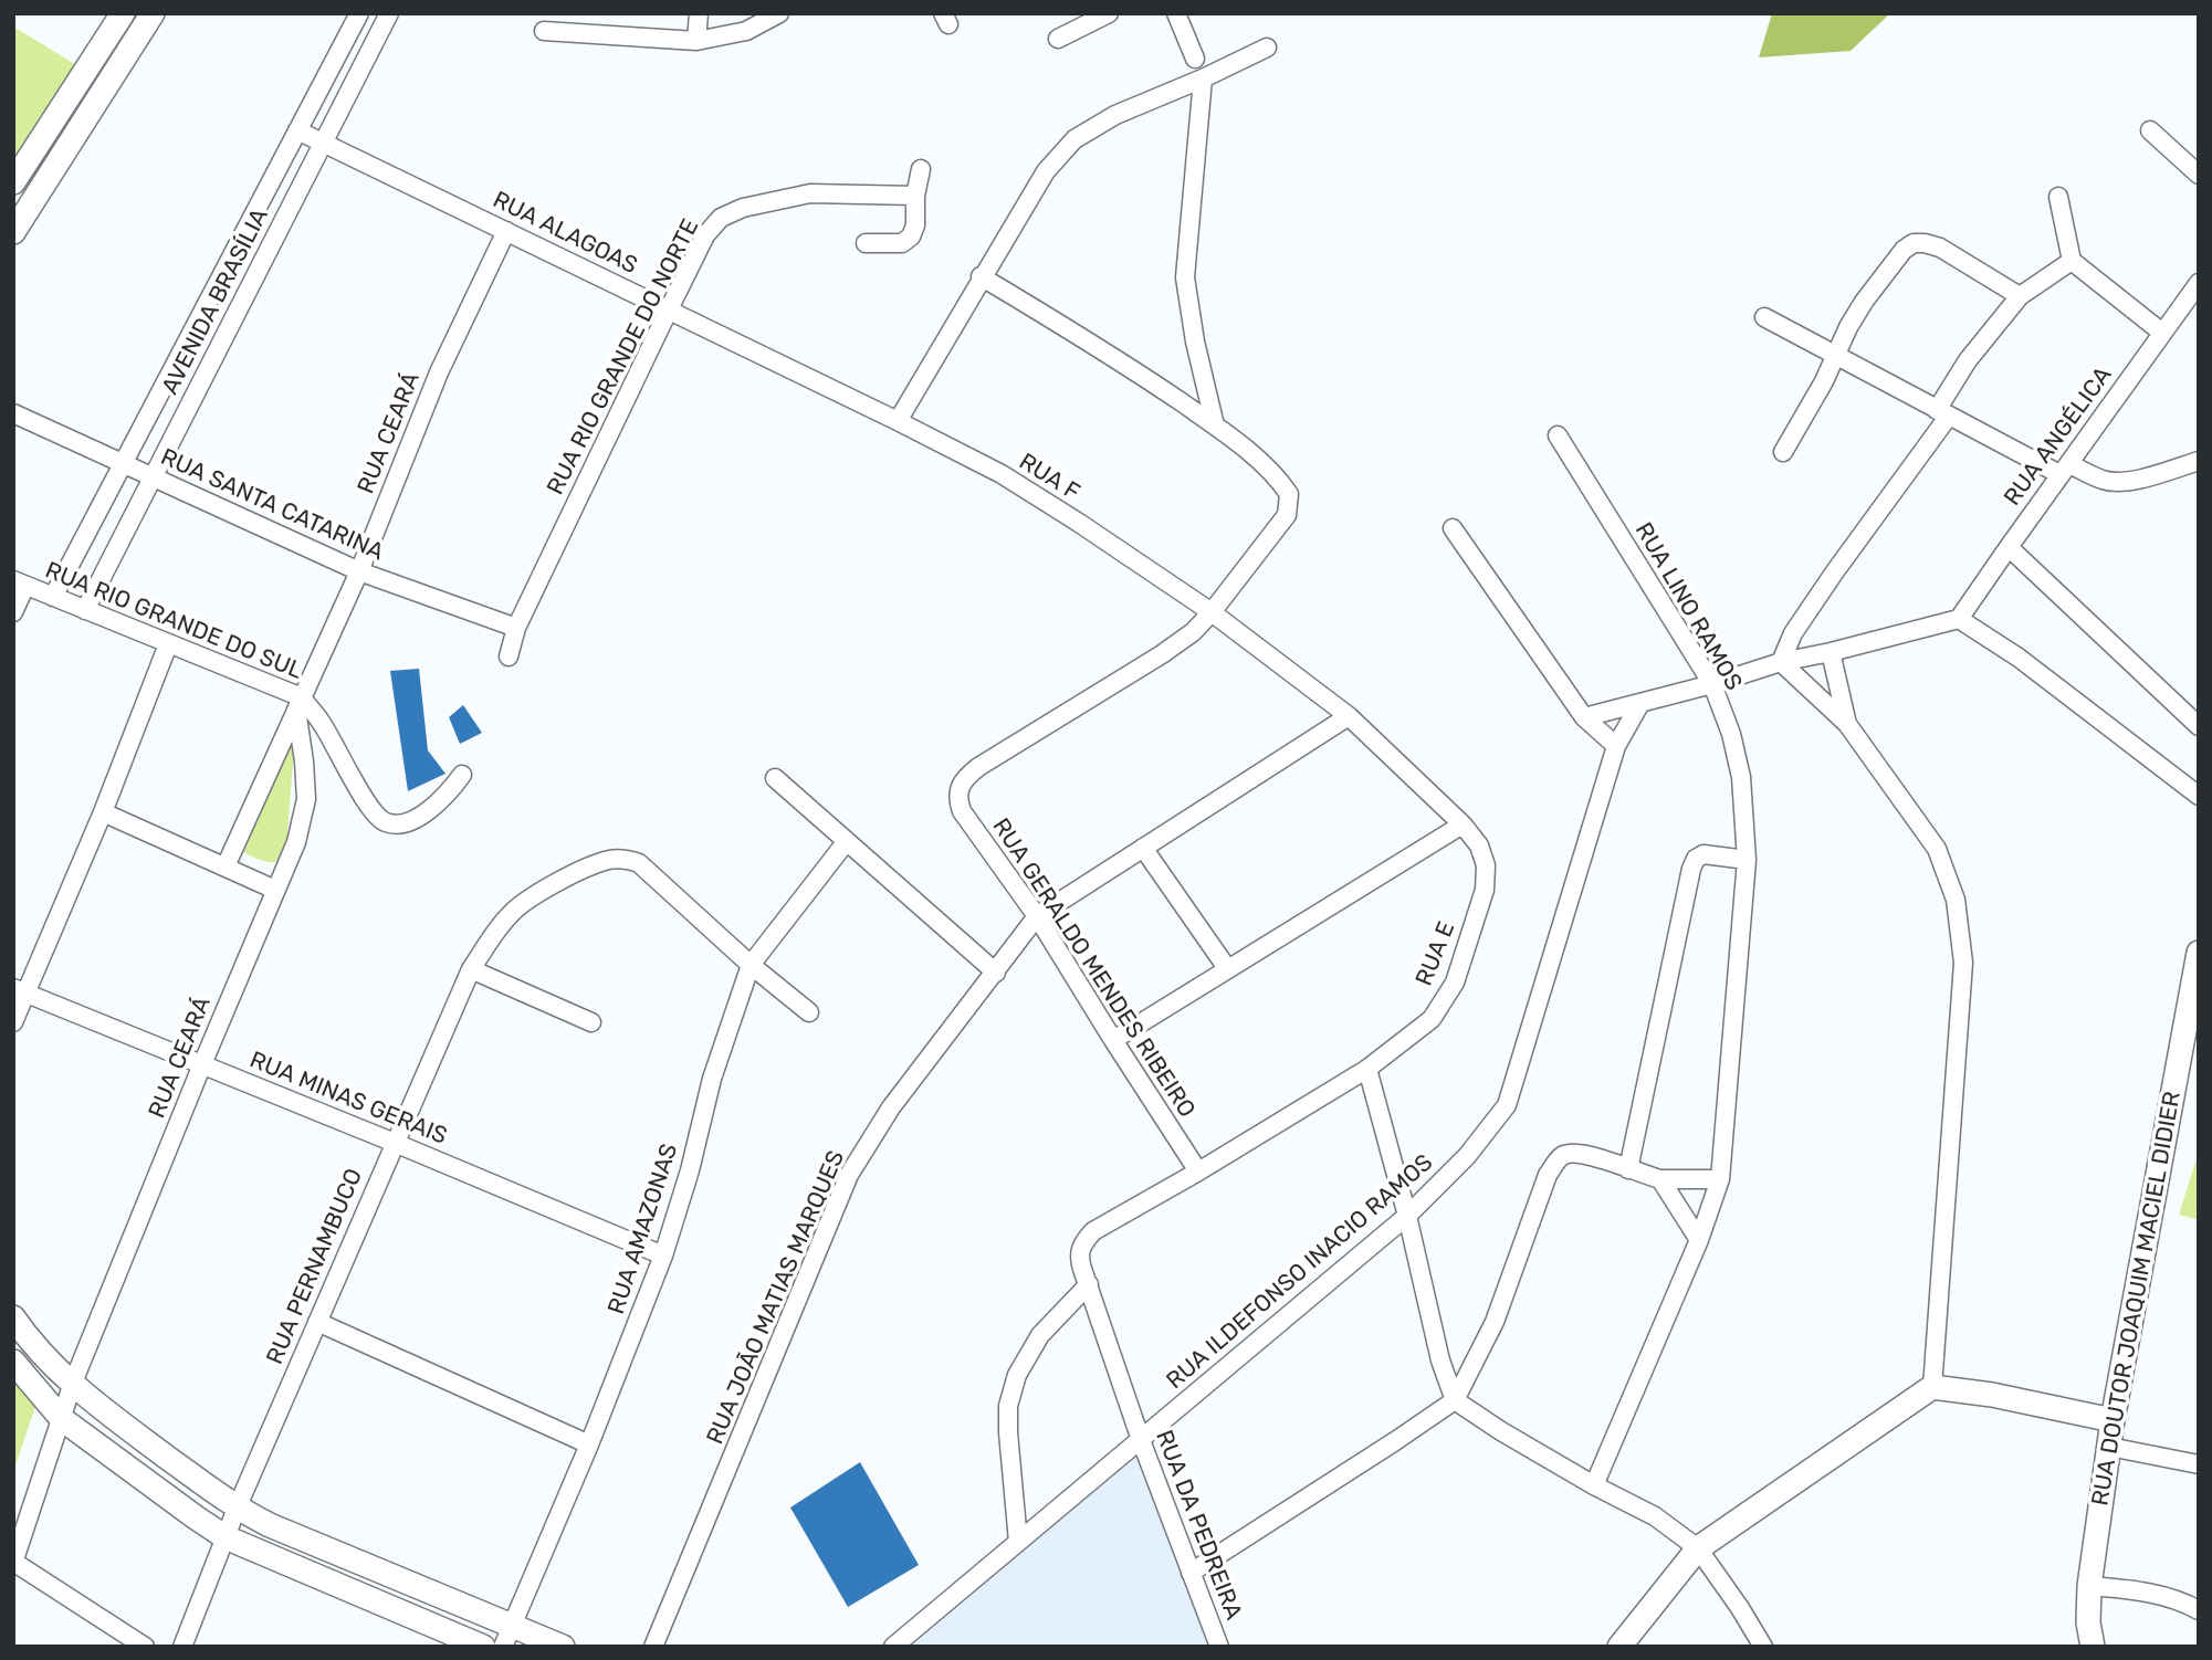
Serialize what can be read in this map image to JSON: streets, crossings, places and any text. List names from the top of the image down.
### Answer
{
  "streets": {
    "street": [
      "RUA ALAGOAS",
      "AVENIDA BRASÍLIA",
      "RUA RIO GRANDE DO NORTE",
      "RUA CEARÁ",
      "RUA ANGÉLICA",
      "RUA F",
      "RUA SANTA CATARINA",
      "RUA LINO RAMOS",
      "RUA RIO GRANDE DO SUL",
      "RUA E",
      "RUA GERALDO MENDES RIBEIRO",
      "RUA MINAS GERAIS",
      "RUA AMAZONAS",
      "RUA PERNAMBUCO",
      "RUA ILDEFONSO INACIO RAMOS",
      "RUA JOÃO MATIAS MARQUES",
      "RUA DOUTOR JOAQUIM MACIEL DIDIER",
      "RUA DA PEDREIRA"
    ]
  },
  "crossings": [
    ["RUA ALAGOAS", "AVENIDA BRASÍLIA"],
    ["RUA ALAGOAS", "RUA RIO GRANDE DO NORTE"],
    ["RUA ALAGOAS", "RUA CEARÁ"],
    ["RUA ALAGOAS", "RUA F"],
    ["AVENIDA BRASÍLIA", "RUA SANTA CATARINA"],
    ["AVENIDA BRASÍLIA", "RUA RIO GRANDE DO SUL"],
    ["RUA RIO GRANDE DO NORTE", "RUA SANTA CATARINA"],
    ["RUA CEARÁ", "RUA SANTA CATARINA"],
    ["RUA CEARÁ", "RUA RIO GRANDE DO SUL"],
    ["RUA CEARÁ", "RUA MINAS GERAIS"],
    ["RUA F", "RUA E"],
    ["RUA F", "RUA GERALDO MENDES RIBEIRO"],
    ["RUA E", "RUA GERALDO MENDES RIBEIRO"],
    ["RUA E", "RUA DA PEDREIRA"],
    ["RUA GERALDO MENDES RIBEIRO", "RUA JOÃO MATIAS MARQUES"],
    ["RUA MINAS GERAIS", "RUA AMAZONAS"],
    ["RUA MINAS GERAIS", "RUA PERNAMBUCO"],
    ["RUA AMAZONAS", "RUA PERNAMBUCO"],
    ["RUA ILDEFONSO INACIO RAMOS", "RUA DA PEDREIRA"]
  ]
}
